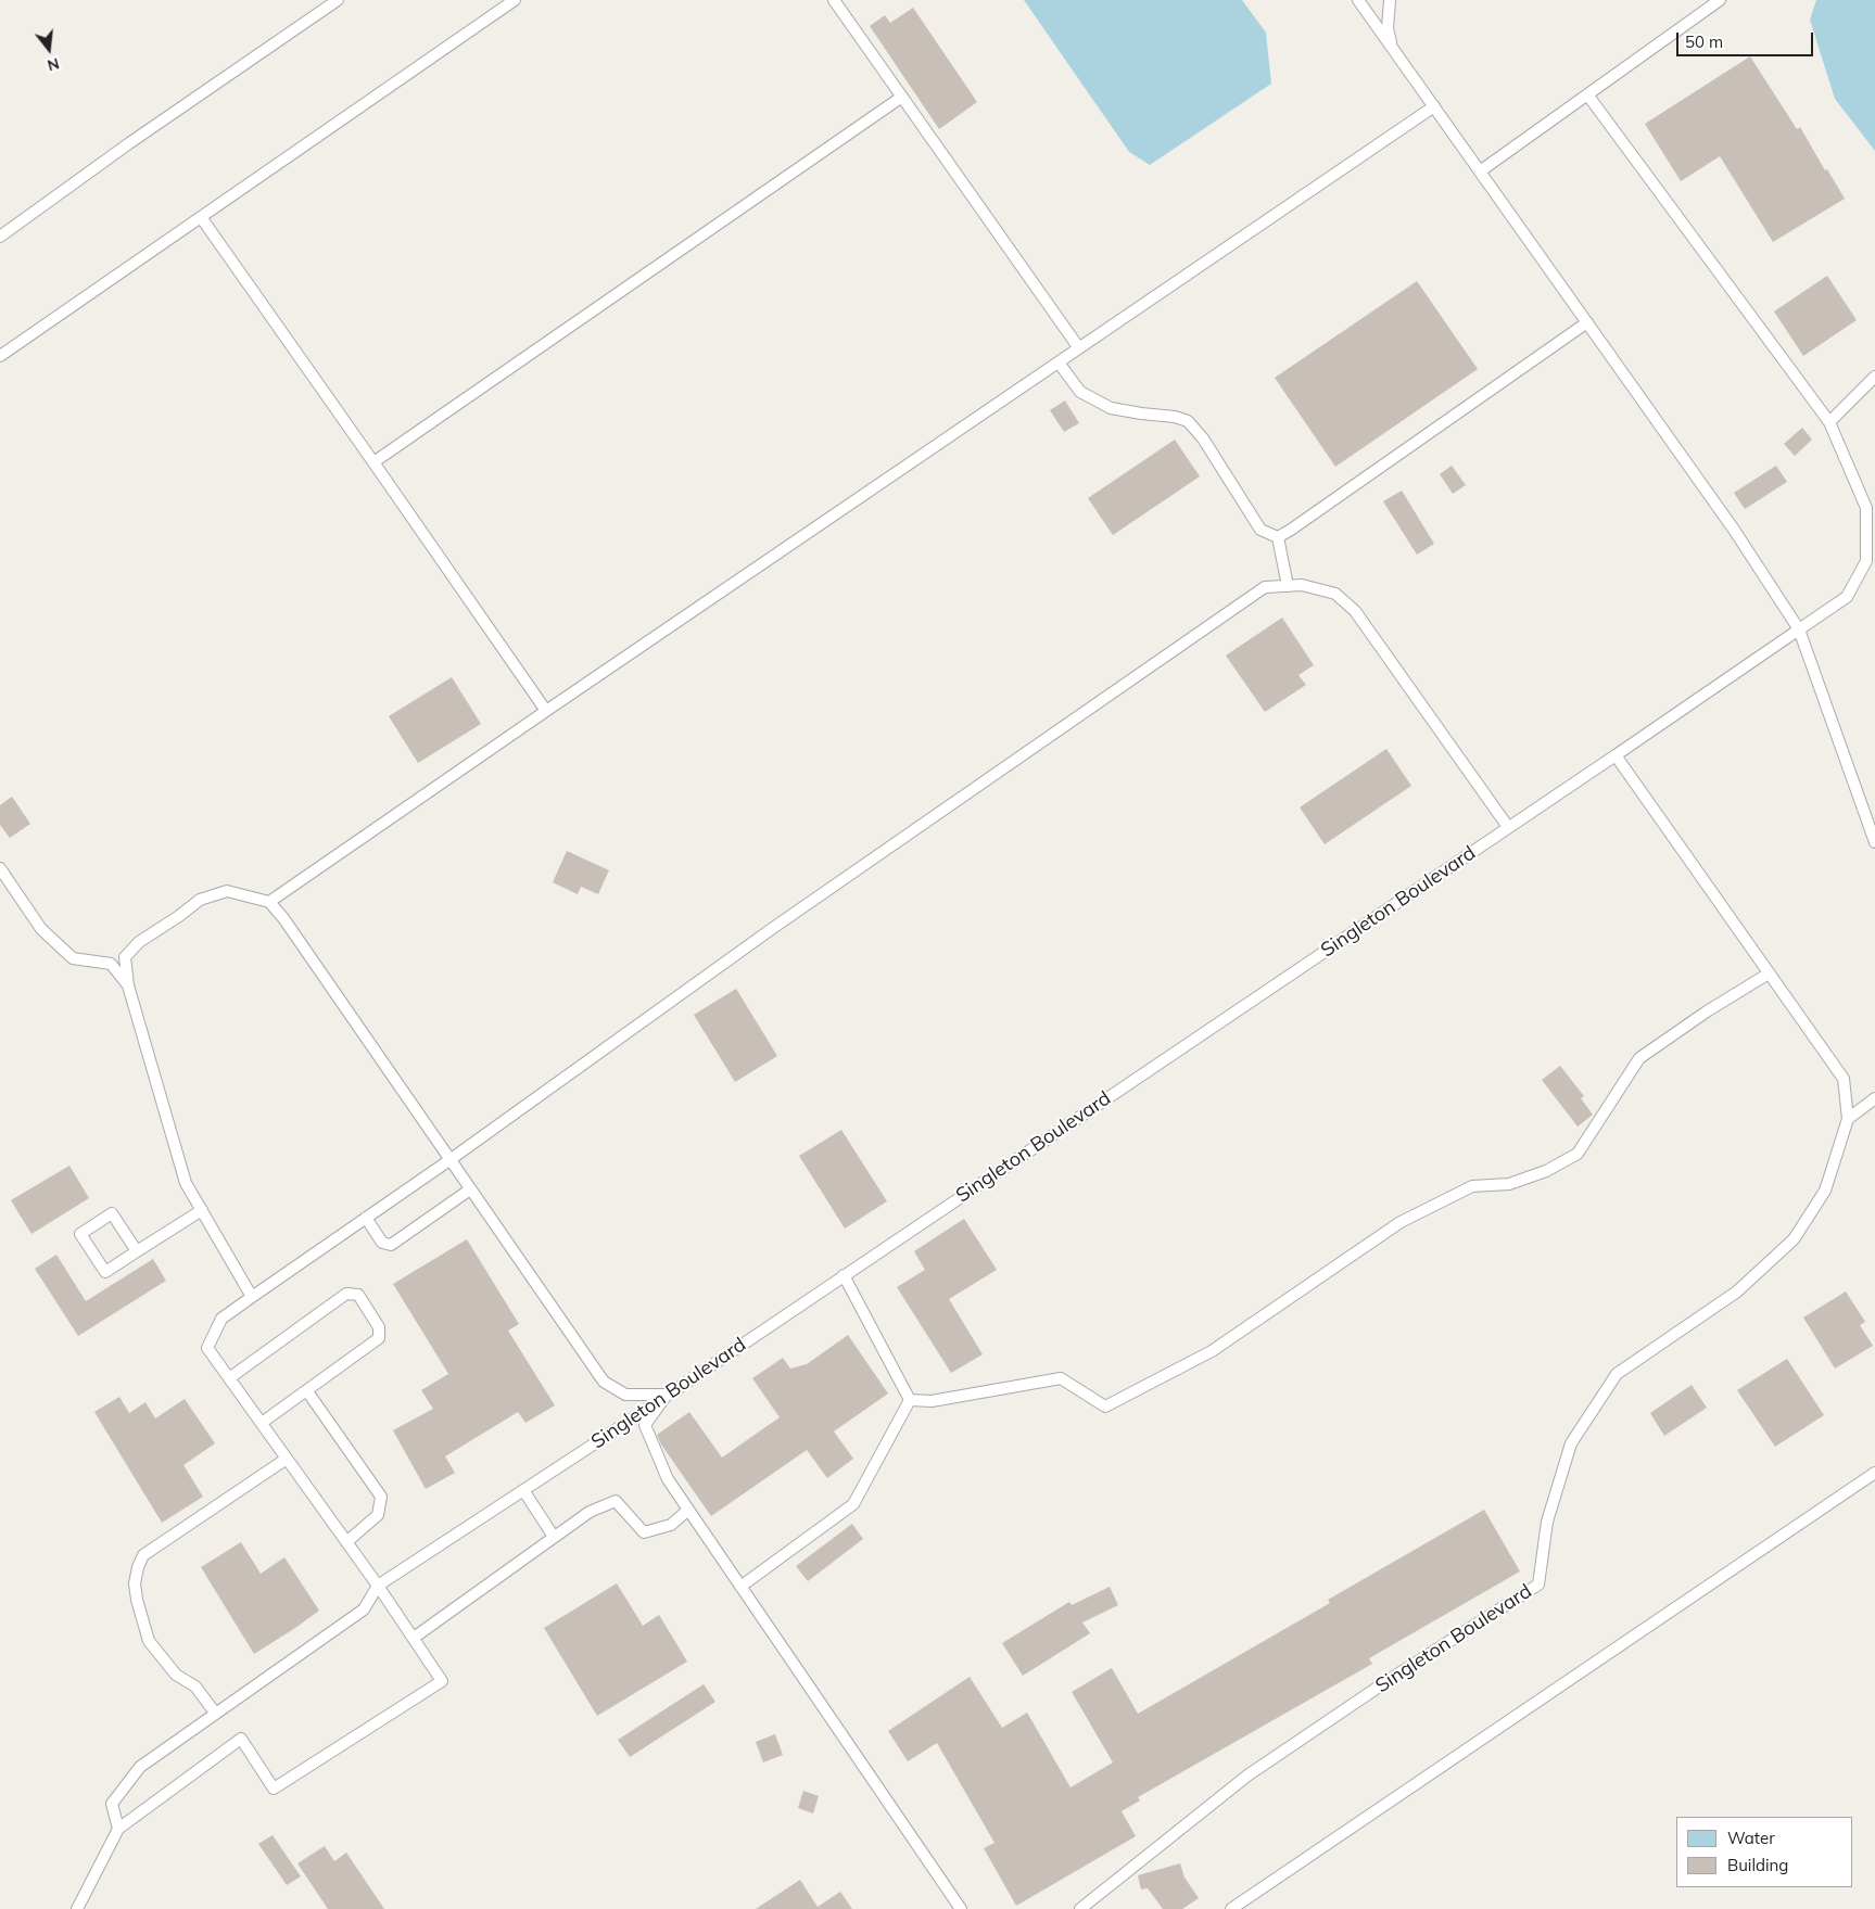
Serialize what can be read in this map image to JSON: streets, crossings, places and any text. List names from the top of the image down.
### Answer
{
  "streets": {
    "lane": ["Singleton Boulevard"]
  },
  "legend": ["Water", "Building"],
  "scale_bar": "50 m",
  "north": "bottom"
}
